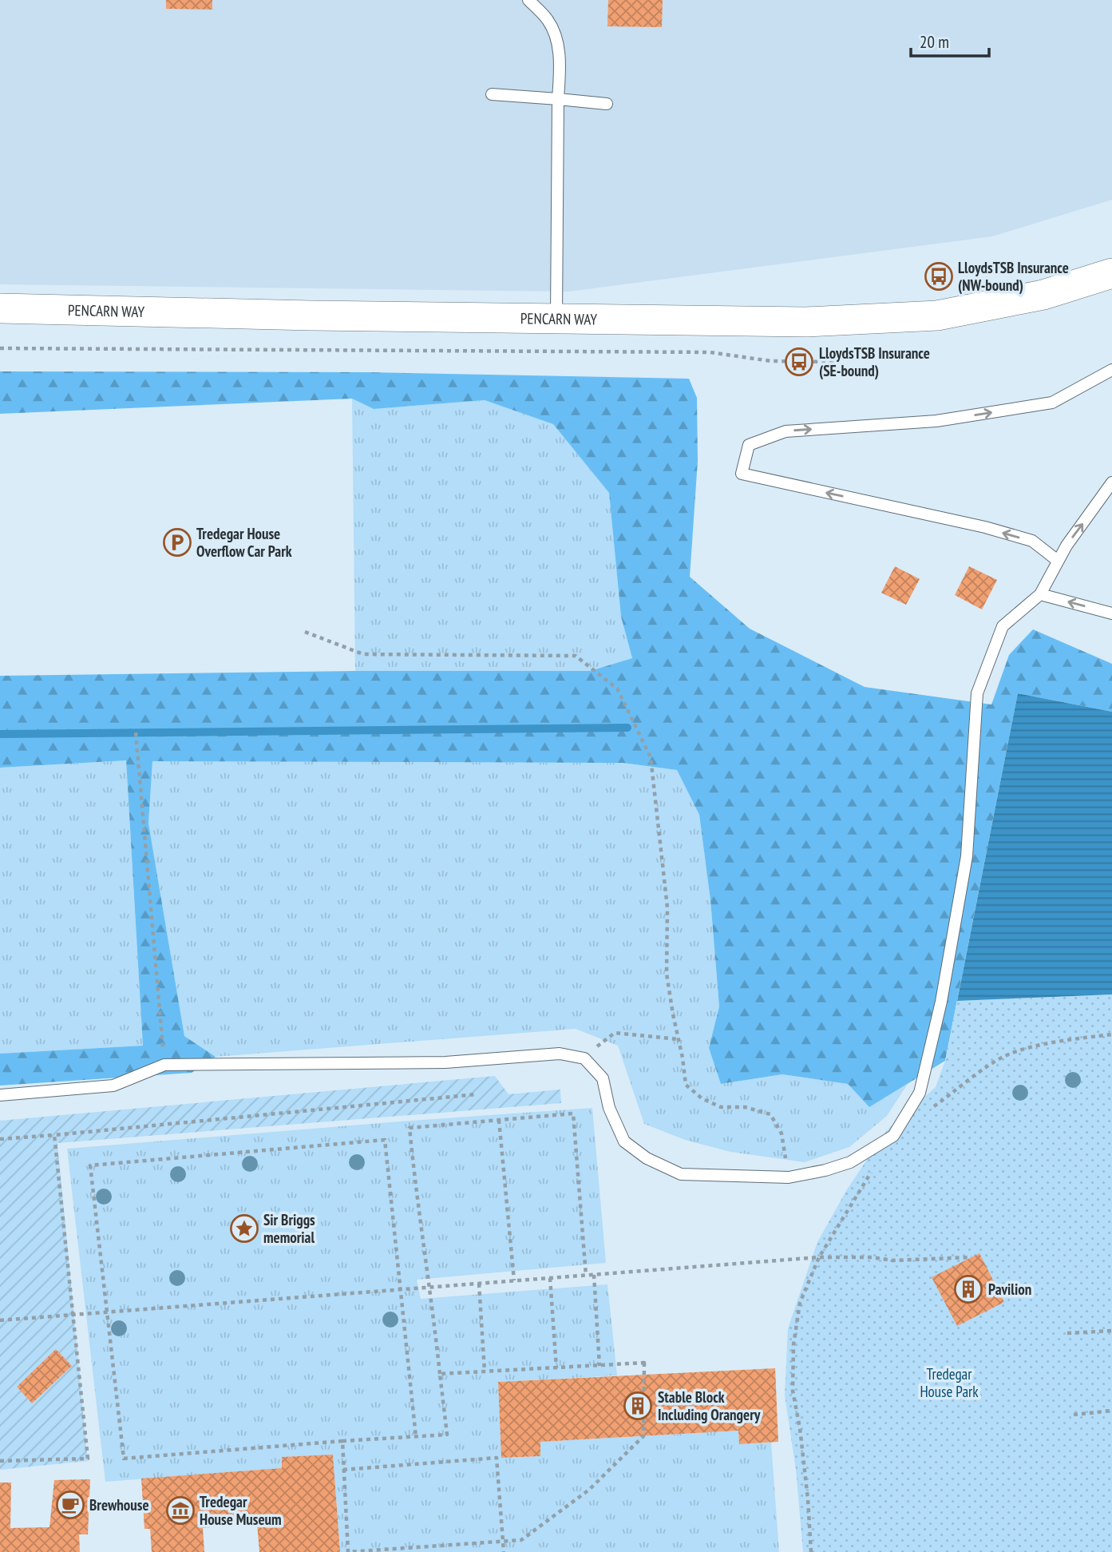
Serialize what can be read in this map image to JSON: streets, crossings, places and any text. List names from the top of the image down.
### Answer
{
  "streets": {
    "street": ["PENCARN WAY"]
  },
  "parks": ["Tredegar House Park"],
  "places": {
    "bus stop": ["LloydsTSB Insurance (NW-bound)", "LloydsTSB Insurance (SE-bound)"],
    "parking": ["Tredegar House Overflow Car Park"],
    "place": ["Sir Briggs memorial"],
    "building": ["Pavilion", "Stable Block Including Orangery"],
    "cafe": ["Brewhouse"],
    "museum": ["Tredegar House Museum"]
  },
  "scale_bar": "20 m"
}
